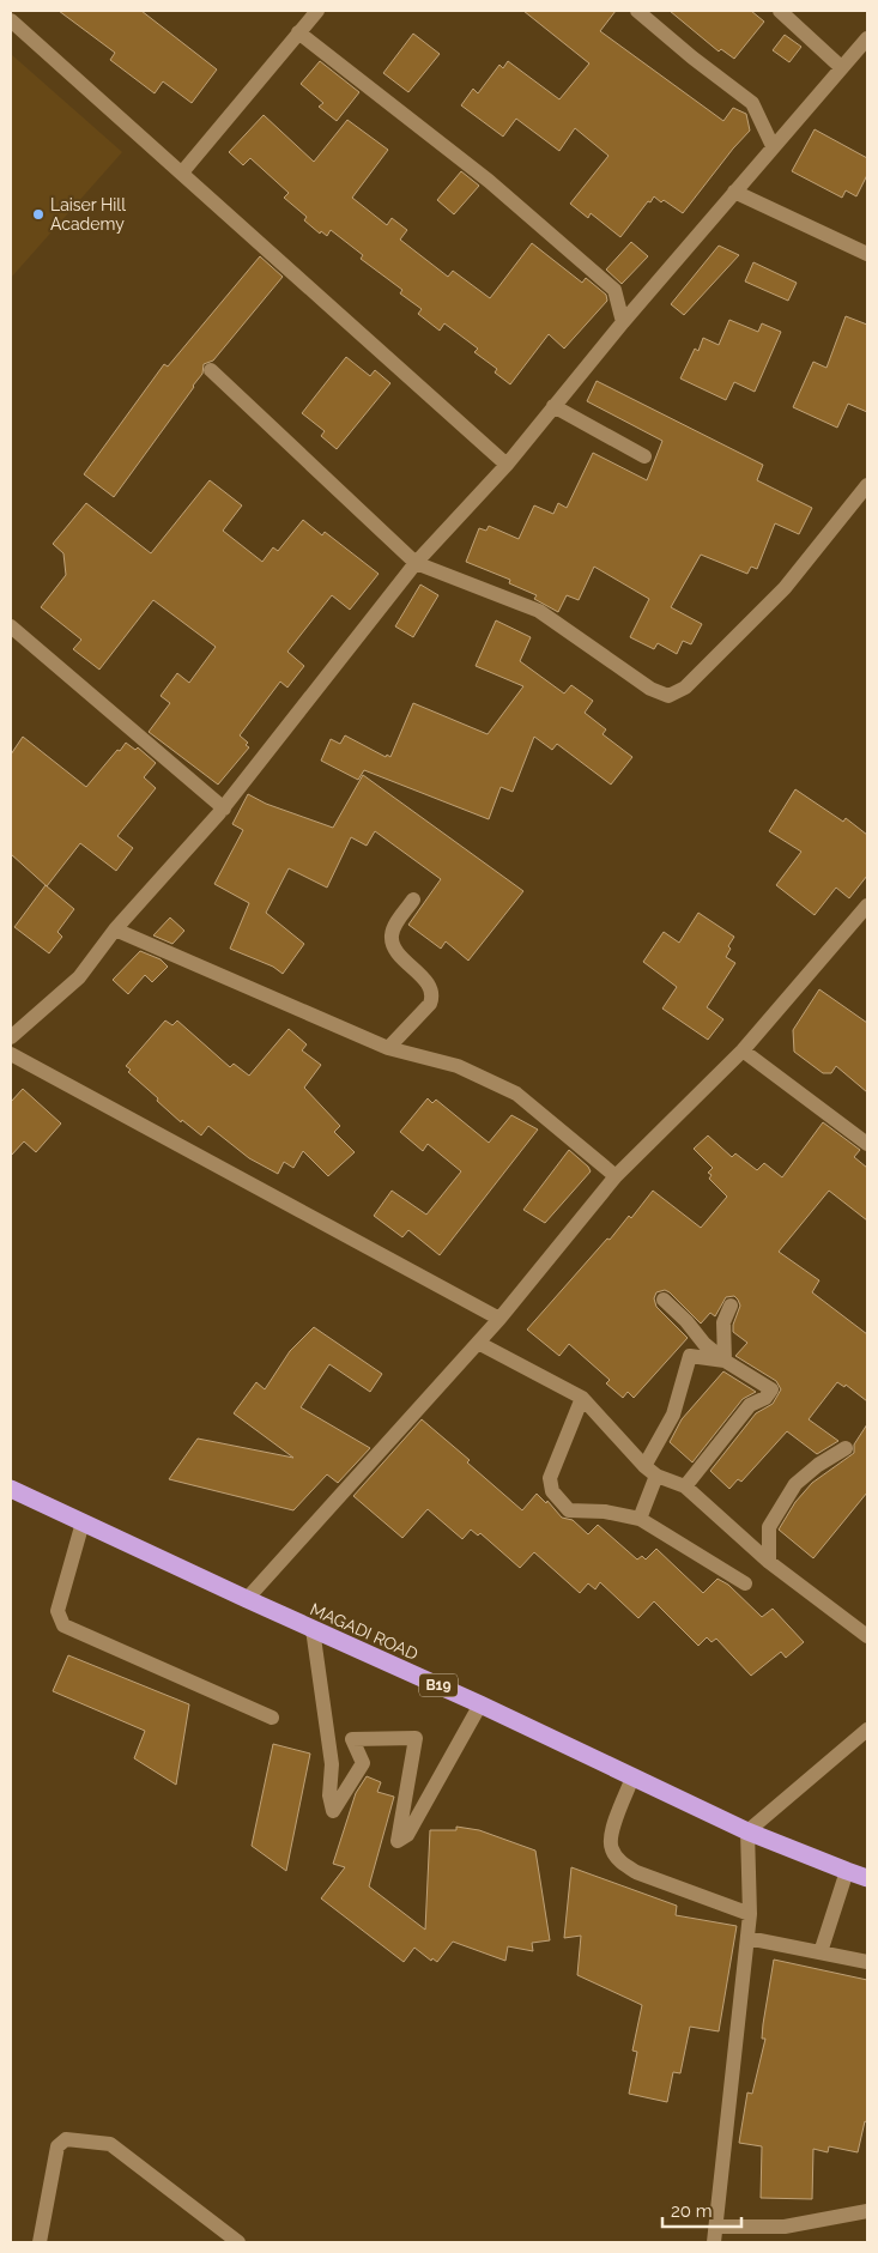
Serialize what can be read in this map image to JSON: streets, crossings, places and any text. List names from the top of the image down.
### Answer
{
  "streets": {
    "highway": ["MAGADI ROAD", "B19"]
  },
  "places": ["Laiser Hill Academy"],
  "scale_bar": "20 m"
}
